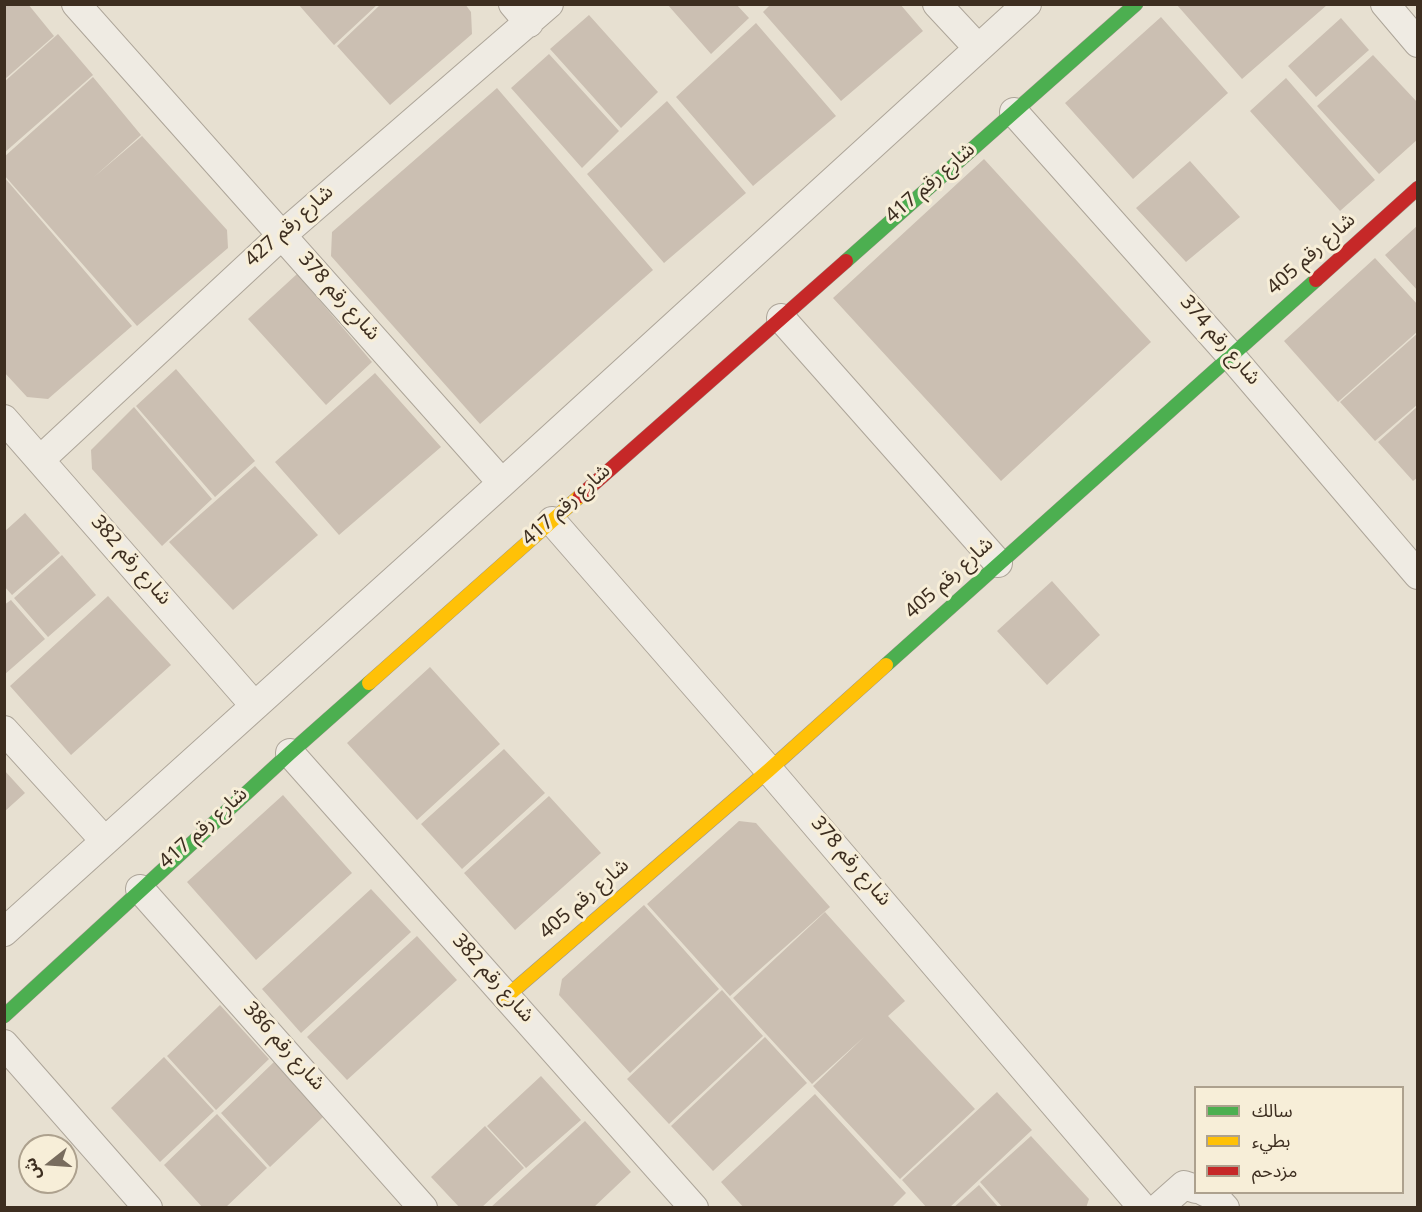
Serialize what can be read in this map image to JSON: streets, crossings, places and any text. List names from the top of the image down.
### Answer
{
  "streets": {
    "street": [
      "شارع رقم 417",
      "شارع رقم 427",
      "شارع رقم 405",
      "شارع رقم 378",
      "شارع رقم 374",
      "شارع رقم 382",
      "شارع رقم 386"
    ]
  },
  "crossings": [
    ["شارع رقم 417", "شارع رقم 378"],
    ["شارع رقم 417", "شارع رقم 374"],
    ["شارع رقم 417", "شارع رقم 382"],
    ["شارع رقم 417", "شارع رقم 386"],
    ["شارع رقم 427", "شارع رقم 378"],
    ["شارع رقم 427", "شارع رقم 382"],
    ["شارع رقم 405", "شارع رقم 378"],
    ["شارع رقم 405", "شارع رقم 374"],
    ["شارع رقم 405", "شارع رقم 382"]
  ],
  "legend": ["سالك", "بطيء", "مزدحم"],
  "north": "left"
}
